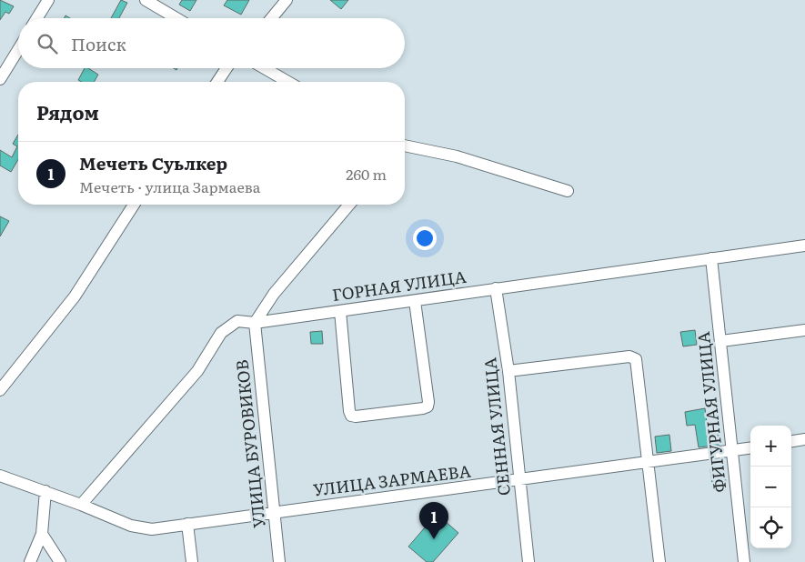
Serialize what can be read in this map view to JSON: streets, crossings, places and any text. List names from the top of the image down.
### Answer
{
  "streets": {
    "street": [
      "ГОРНАЯ УЛИЦА",
      "ФИГУРНАЯ УЛИЦА",
      "СЕННАЯ УЛИЦА",
      "УЛИЦА БУРОВИКОВ",
      "УЛИЦА ЗАРМАЕВА"
    ]
  },
  "crossings": [
    ["ГОРНАЯ УЛИЦА", "ФИГУРНАЯ УЛИЦА"],
    ["ГОРНАЯ УЛИЦА", "СЕННАЯ УЛИЦА"],
    ["ГОРНАЯ УЛИЦА", "УЛИЦА БУРОВИКОВ"],
    ["ГОРНАЯ УЛИЦА", "УЛИЦА ЗАРМАЕВА"],
    ["ФИГУРНАЯ УЛИЦА", "УЛИЦА ЗАРМАЕВА"],
    ["СЕННАЯ УЛИЦА", "УЛИЦА ЗАРМАЕВА"],
    ["УЛИЦА БУРОВИКОВ", "УЛИЦА ЗАРМАЕВА"]
  ],
  "page": {
    "search": "Поиск",
    "heading": "Рядом",
    "list": [
      {
        "mark": "1",
        "name": "Мечеть Суьлкер",
        "note": "Мечеть · улица Зармаева",
        "value": "260 m"
      }
    ],
    "map_buttons": ["+", "−"],
    "pins": "1"
  }
}
